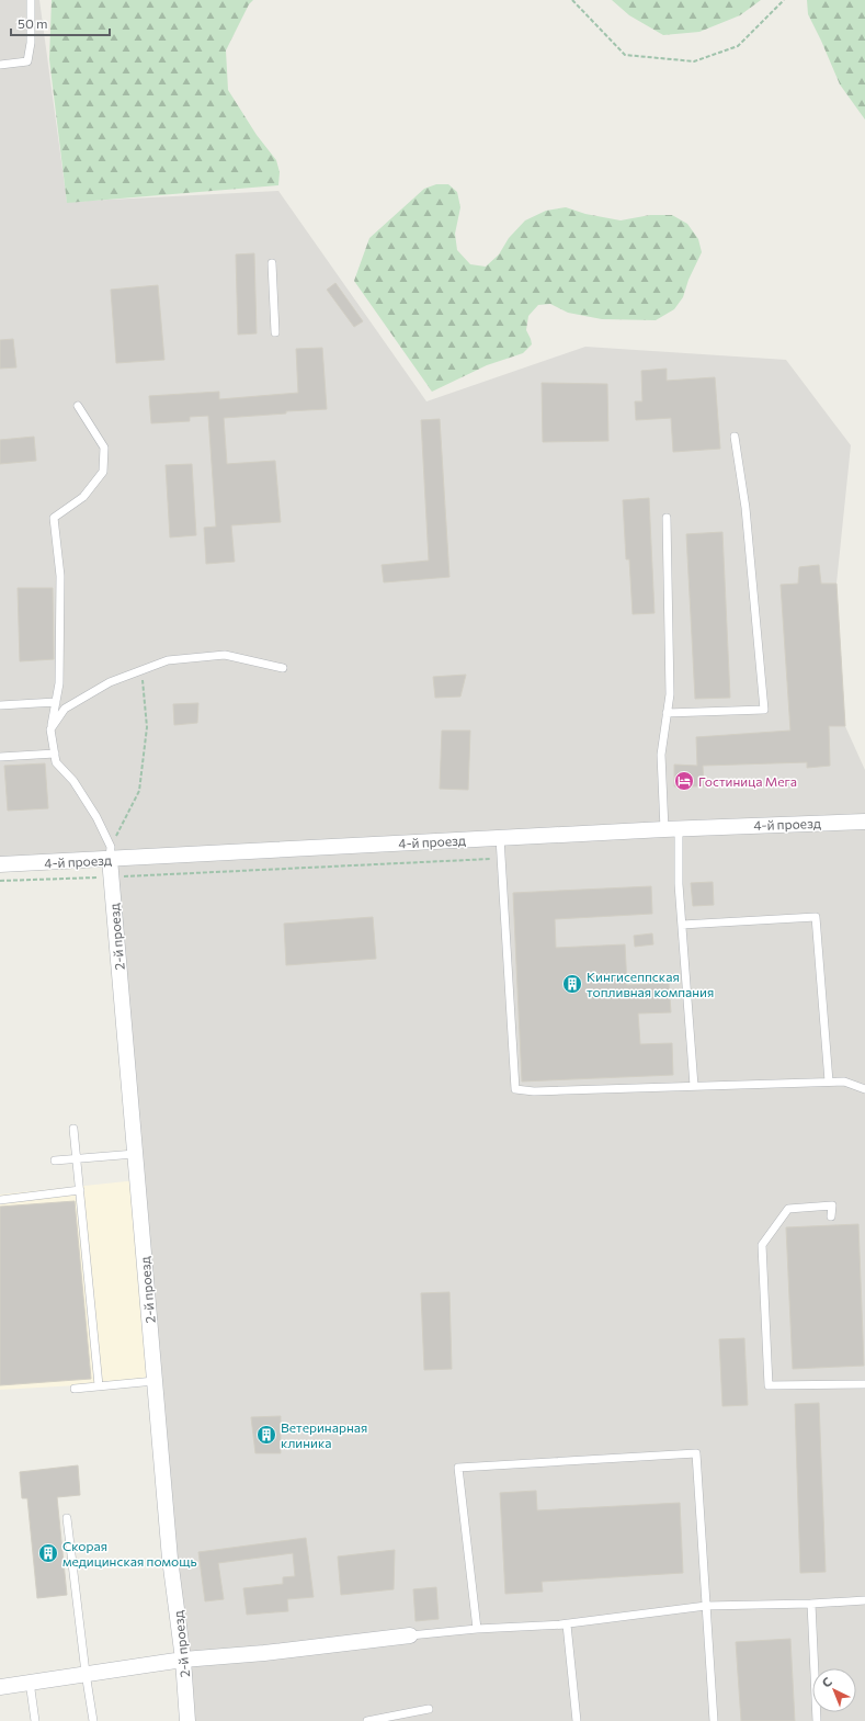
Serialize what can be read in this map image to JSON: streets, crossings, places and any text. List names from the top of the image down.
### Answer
{
  "streets": {
    "street": ["4-й проезд", "2-й проезд"]
  },
  "crossings": [
    ["4-й проезд", "2-й проезд"]
  ],
  "places": {
    "hotel": ["Гостиница Мега"],
    "building": ["Кингисеппская топливная компания", "Ветеринарная клиника", "Скорая медицинская помощь"]
  },
  "scale_bar": "50 m",
  "north": "top left"
}
